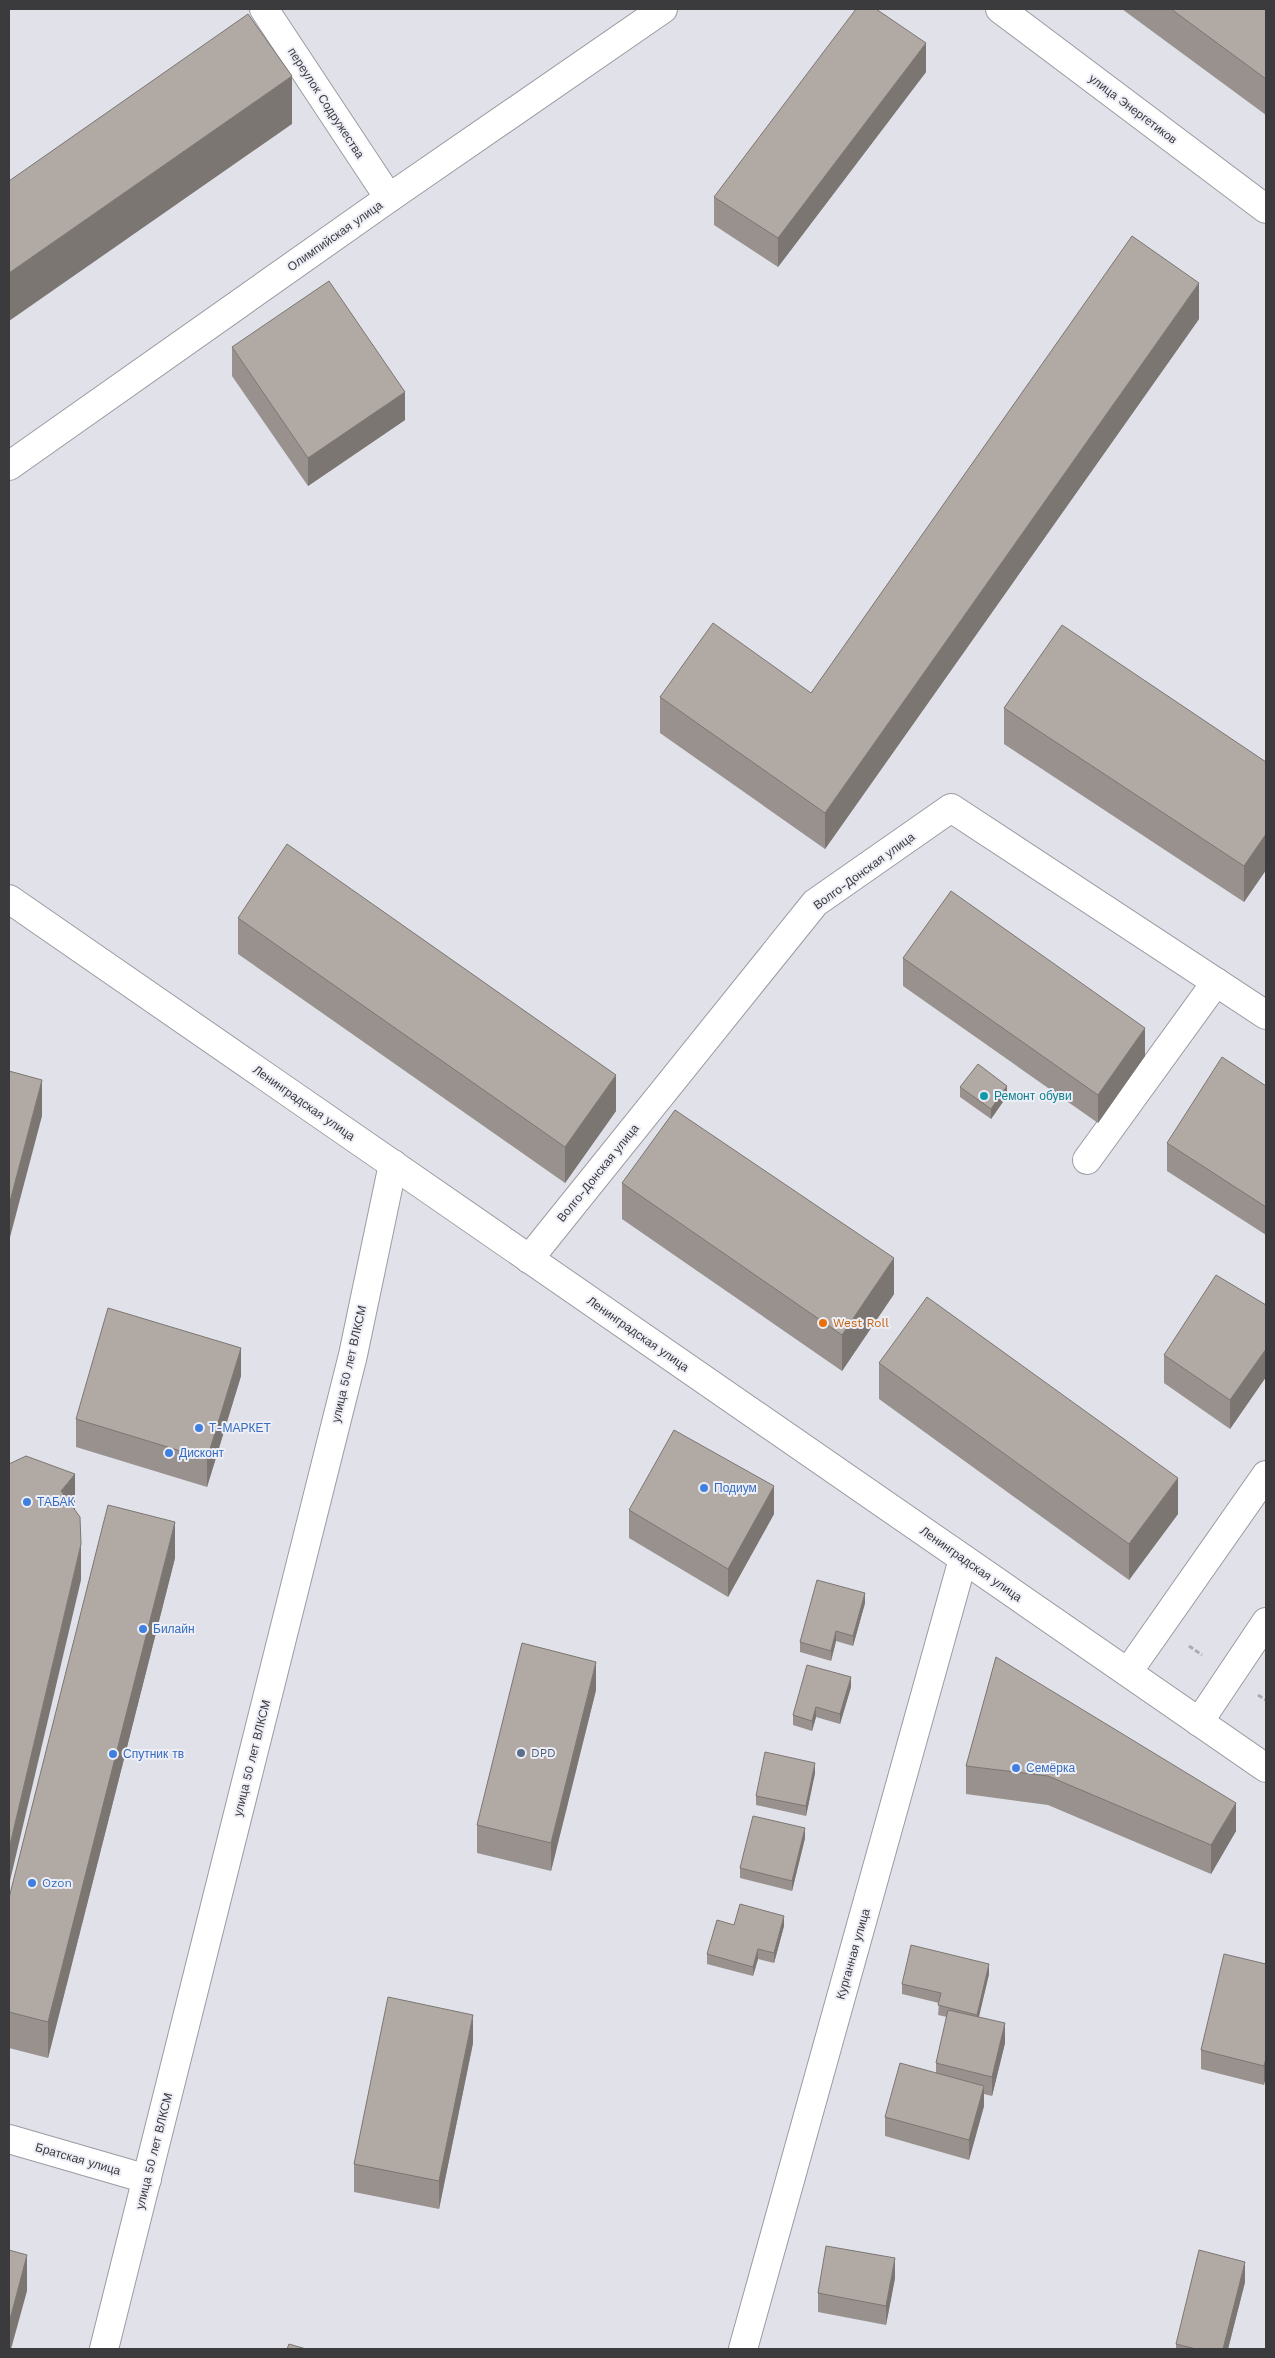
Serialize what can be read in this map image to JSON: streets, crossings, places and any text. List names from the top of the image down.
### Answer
{
  "streets": {
    "street": [
      "переулок Содружества",
      "улица Энергетиков",
      "Олимпийская улица",
      "Волго-Донская улица",
      "Ленинградская улица",
      "улица 50 лет ВЛКСМ",
      "Курганная улица",
      "Братская улица"
    ]
  },
  "crossings": [
    ["переулок Содружества", "Олимпийская улица"],
    ["Волго-Донская улица", "Ленинградская улица"],
    ["Ленинградская улица", "улица 50 лет ВЛКСМ"],
    ["Ленинградская улица", "Курганная улица"],
    ["улица 50 лет ВЛКСМ", "Братская улица"]
  ],
  "places": [
    "Ремонт обуви",
    "West Roll",
    "Т-МАРКЕТ",
    "Дисконт",
    "Подиум",
    "ТАБАК",
    "Билайн",
    "DPD",
    "Спутник тв",
    "Семёрка",
    "Ozon"
  ]
}
